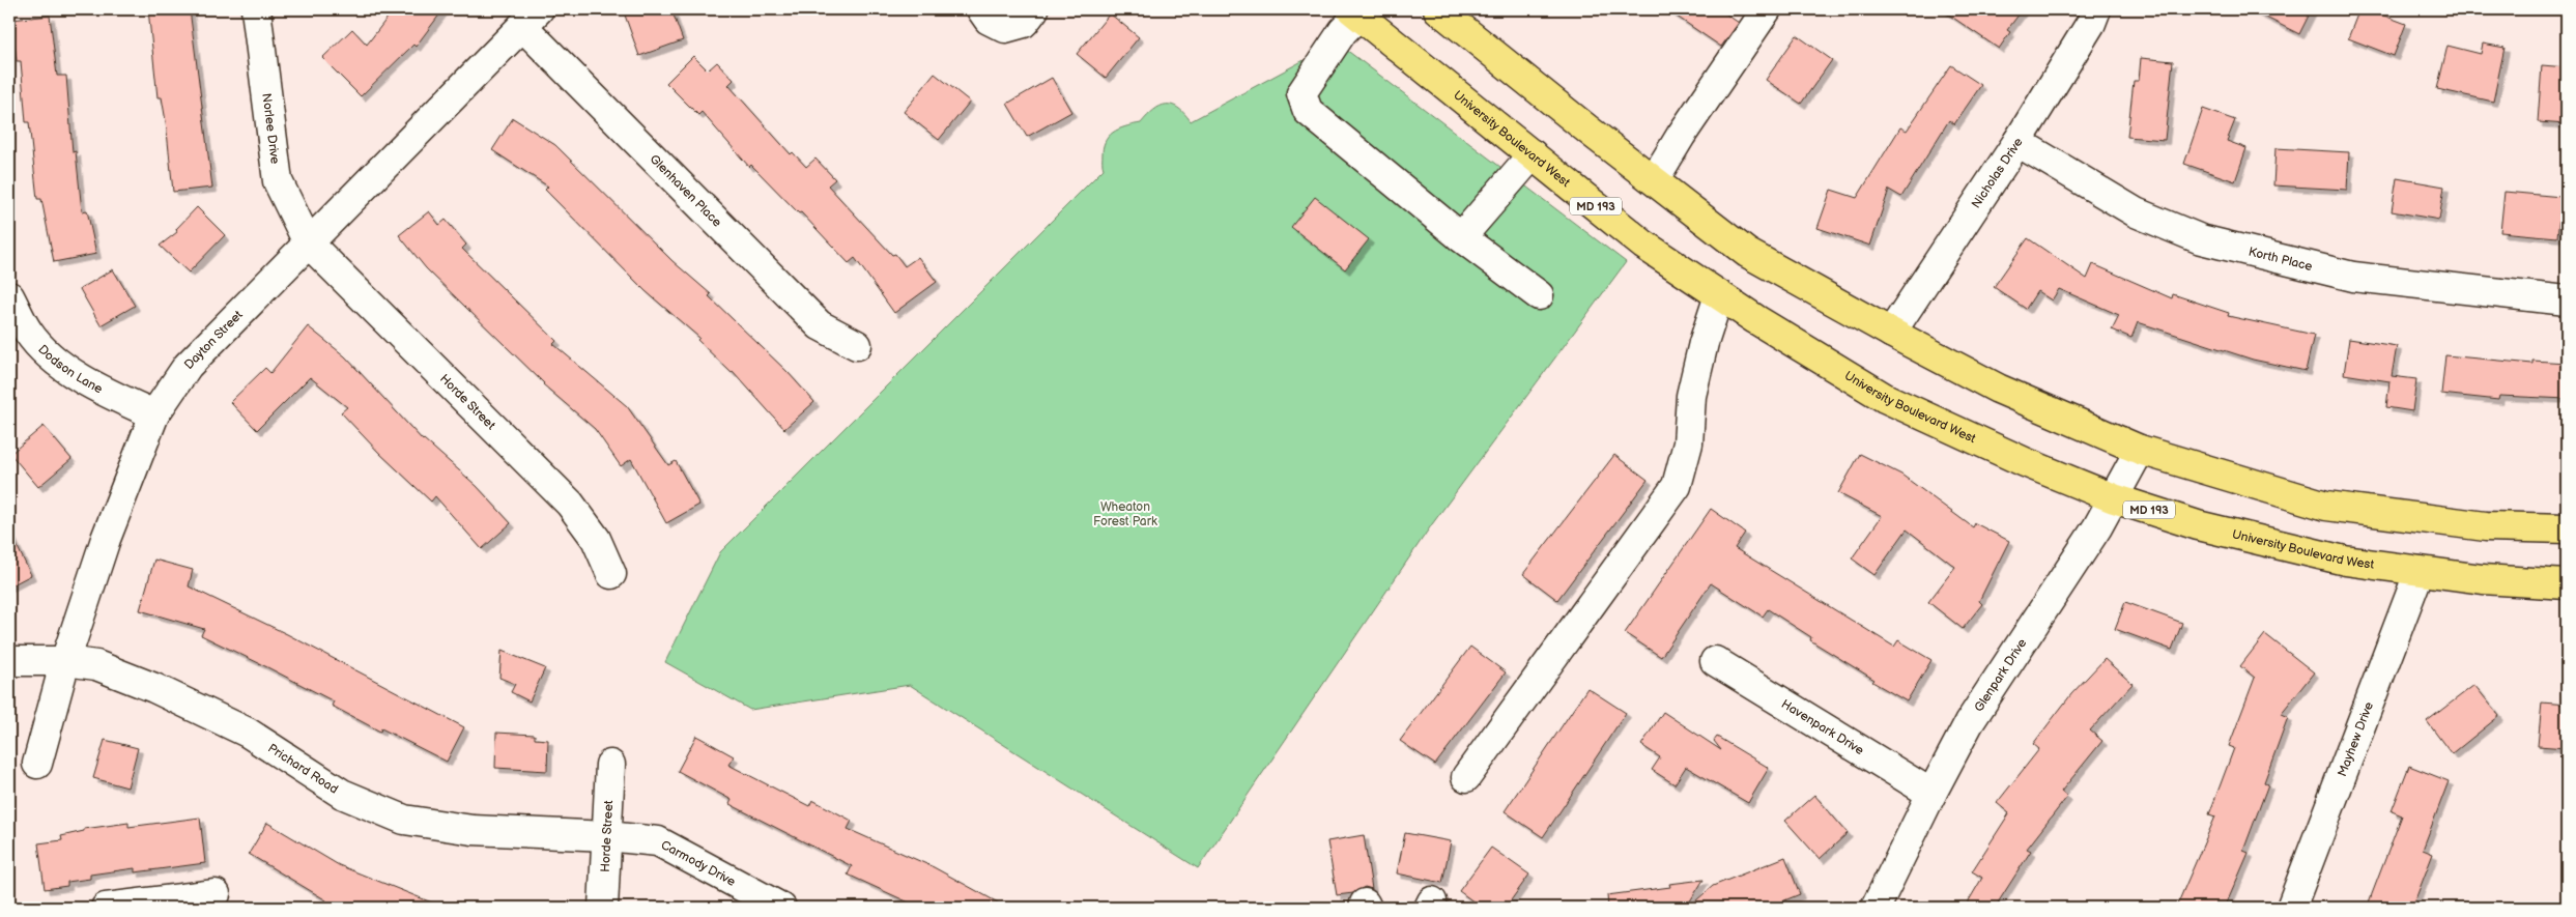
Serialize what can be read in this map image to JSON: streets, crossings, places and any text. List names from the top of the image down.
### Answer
{
  "streets": {
    "main road": ["University Boulevard West", "MD 193"],
    "street": [
      "Norlee Drive",
      "Nicholas Drive",
      "Glenhaven Place",
      "Korth Place",
      "Dayton Street",
      "Dodson Lane",
      "Horde Street",
      "Glenpark Drive",
      "Havenpark Drive",
      "Mayhew Drive",
      "Prichard Road",
      "Carmody Drive"
    ]
  },
  "crossings": [
    ["Norlee Drive", "Dayton Street"],
    ["Norlee Drive", "Horde Street"],
    ["University Boulevard West", "Glenpark Drive"],
    ["University Boulevard West", "Mayhew Drive"],
    ["Nicholas Drive", "Korth Place"],
    ["Glenhaven Place", "Dayton Street"],
    ["Dayton Street", "Dodson Lane"],
    ["Dayton Street", "Horde Street"],
    ["Dayton Street", "Prichard Road"],
    ["Horde Street", "Prichard Road"],
    ["Horde Street", "Carmody Drive"],
    ["Glenpark Drive", "Havenpark Drive"],
    ["Prichard Road", "Carmody Drive"]
  ],
  "parks": ["Wheaton Forest Park"]
}
